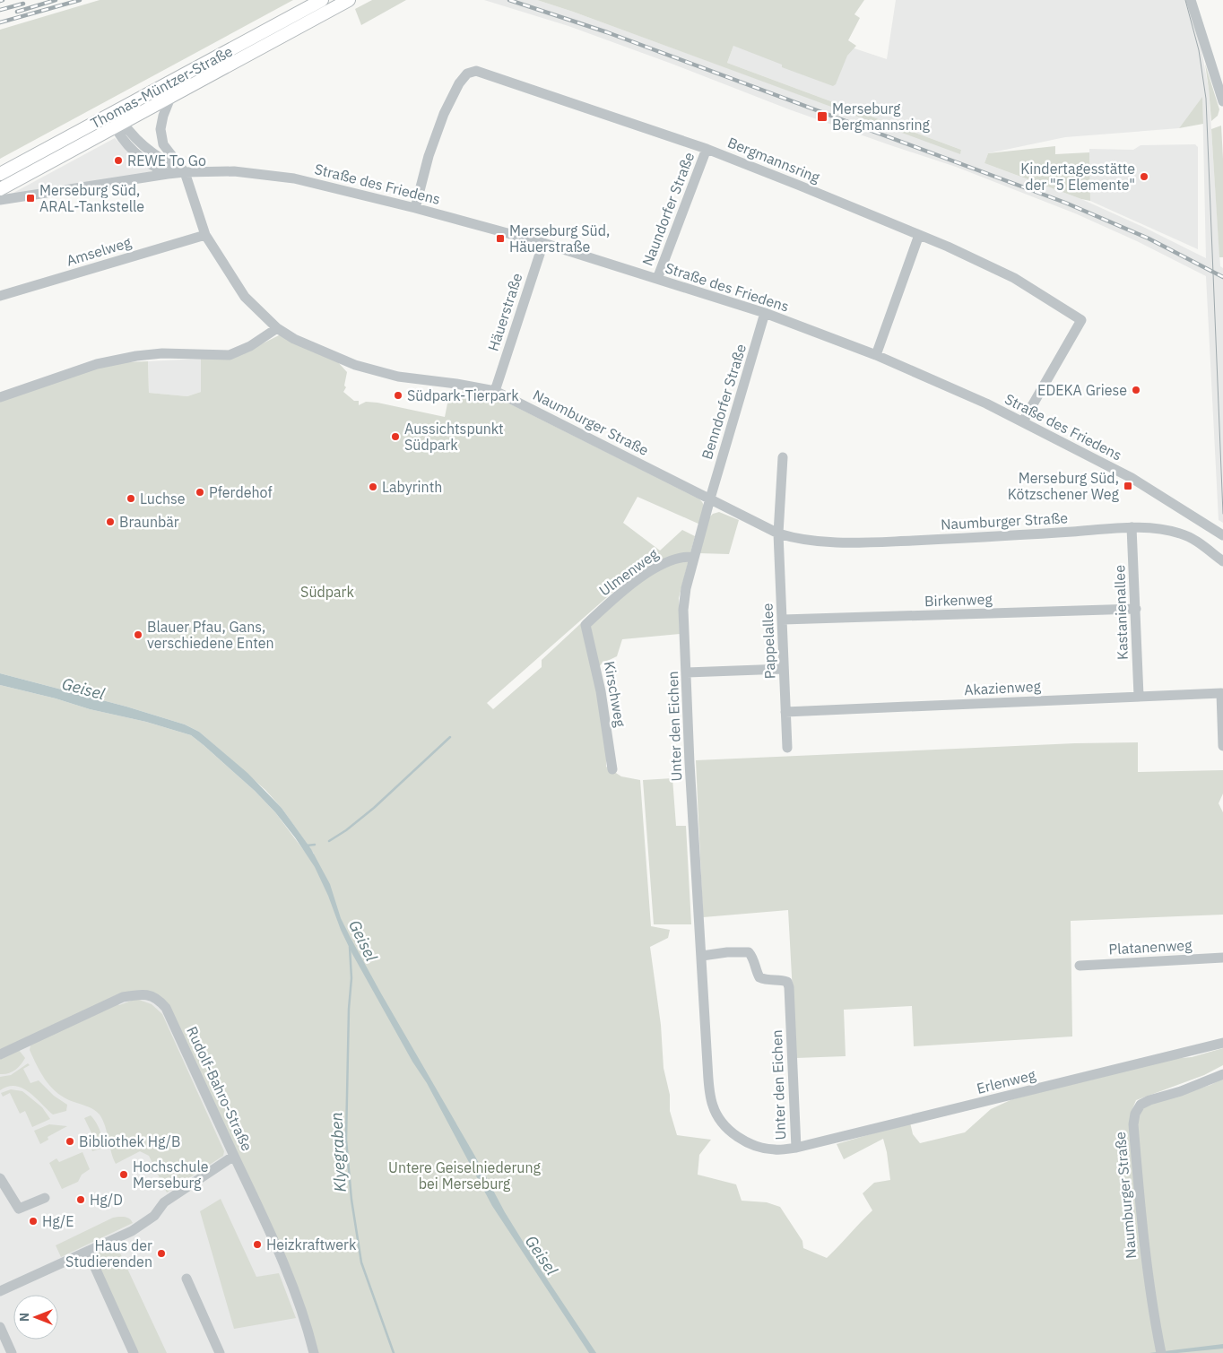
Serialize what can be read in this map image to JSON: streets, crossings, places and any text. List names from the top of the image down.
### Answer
{
  "streets": {
    "main road": ["Thomas-Müntzer-Straße"],
    "street": [
      "Bergmannsring",
      "Straße des Friedens",
      "Naundorfer Straße",
      "Amselweg",
      "Häuerstraße",
      "Benndorfer Straße",
      "Naumburger Straße",
      "Ulmenweg",
      "Birkenweg",
      "Kastanienallee",
      "Pappelallee",
      "Akazienweg",
      "Kirschweg",
      "Unter den Eichen",
      "Platanenweg",
      "Erlenweg",
      "Rudolf-Bahro-Straße"
    ]
  },
  "crossings": [
    ["Bergmannsring", "Straße des Friedens"],
    ["Bergmannsring", "Naundorfer Straße"],
    ["Straße des Friedens", "Naundorfer Straße"],
    ["Straße des Friedens", "Häuerstraße"],
    ["Straße des Friedens", "Benndorfer Straße"],
    ["Straße des Friedens", "Naumburger Straße"],
    ["Amselweg", "Naumburger Straße"],
    ["Häuerstraße", "Naumburger Straße"],
    ["Benndorfer Straße", "Naumburger Straße"],
    ["Benndorfer Straße", "Unter den Eichen"],
    ["Naumburger Straße", "Kastanienallee"],
    ["Naumburger Straße", "Pappelallee"],
    ["Naumburger Straße", "Unter den Eichen"],
    ["Ulmenweg", "Kirschweg"],
    ["Ulmenweg", "Unter den Eichen"],
    ["Birkenweg", "Kastanienallee"],
    ["Birkenweg", "Pappelallee"],
    ["Kastanienallee", "Akazienweg"],
    ["Pappelallee", "Akazienweg"],
    ["Unter den Eichen", "Erlenweg"]
  ],
  "water": ["Geisel", "Klyegraben"],
  "parks": ["Südpark", "Untere Geiselniederung bei Merseburg"],
  "places": {
    "transit": [
      "Merseburg Bergmannsring",
      "Merseburg Süd, ARAL-Tankstelle",
      "Merseburg Süd, Häuerstraße",
      "Merseburg Süd, Kötzschener Weg"
    ],
    "other": [
      "REWE To Go",
      "Kindertagesstätte der \"5 Elemente\"",
      "EDEKA Griese",
      "Südpark-Tierpark",
      "Aussichtspunkt Südpark",
      "Labyrinth",
      "Pferdehof",
      "Luchse",
      "Braunbär",
      "Blauer Pfau, Gans, verschiedene Enten",
      "Bibliothek Hg/B",
      "Hochschule Merseburg",
      "Hg/D",
      "Hg/E",
      "Heizkraftwerk",
      "Haus der Studierenden"
    ]
  },
  "north": "left"
}
